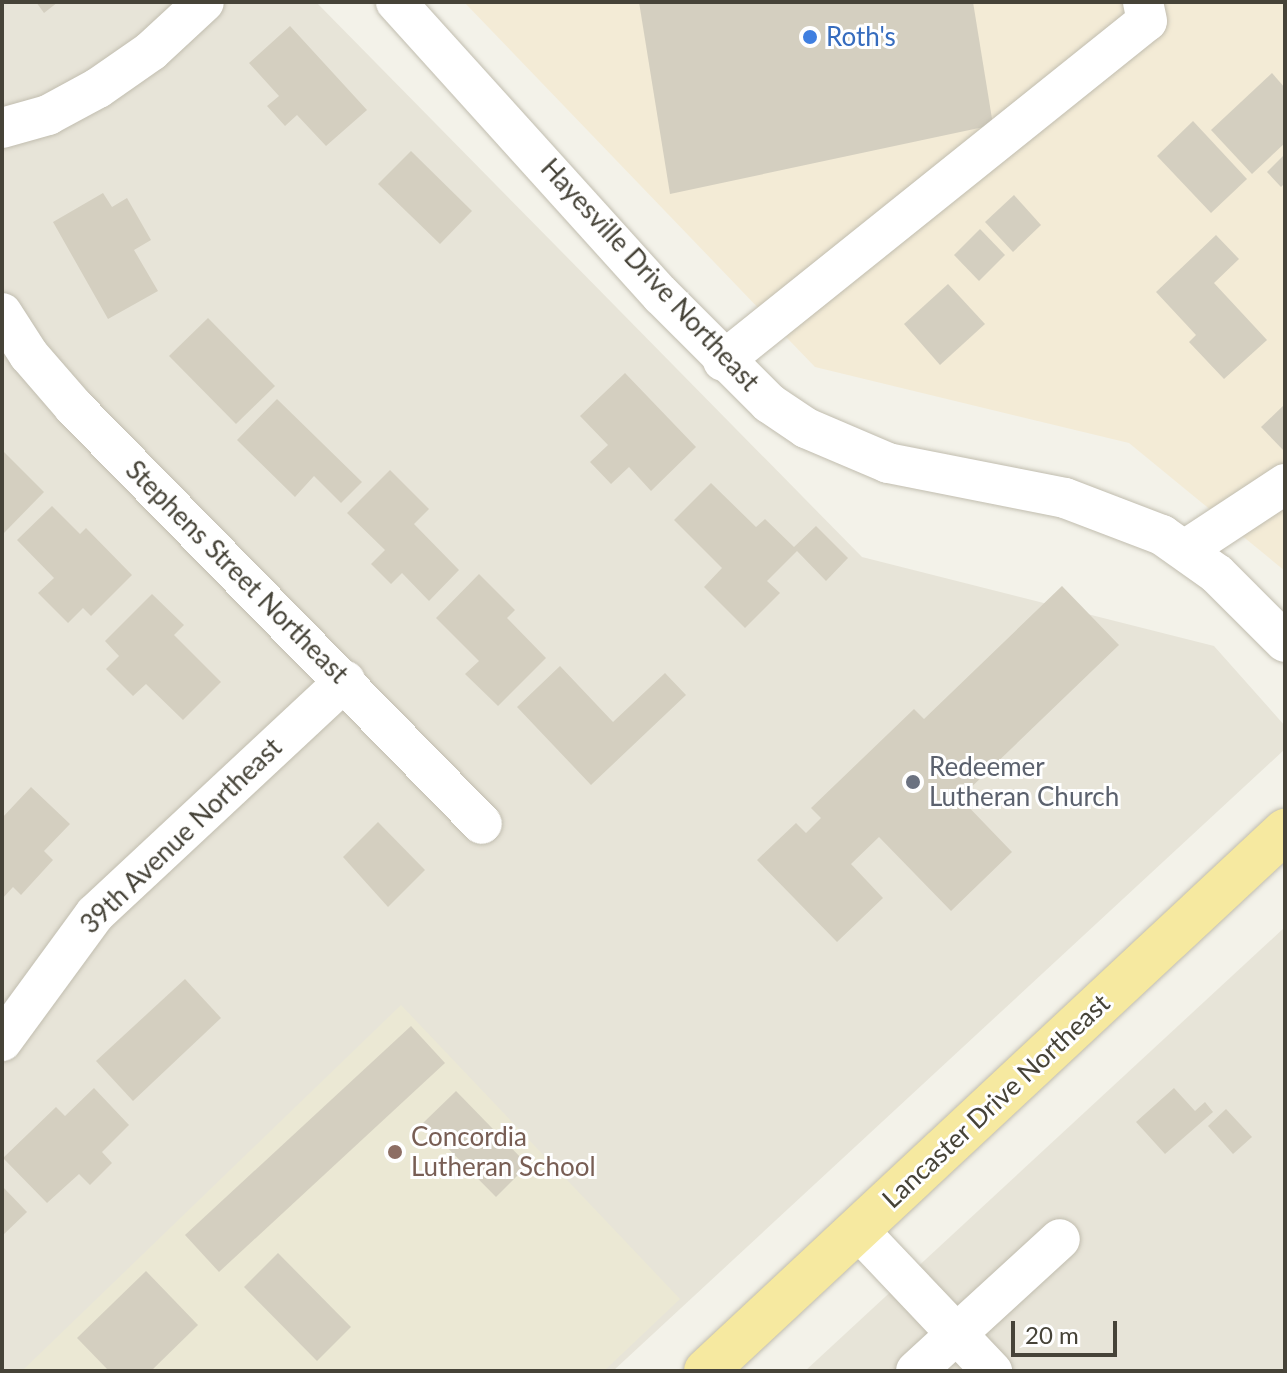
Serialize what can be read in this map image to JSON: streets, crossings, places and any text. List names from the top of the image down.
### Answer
{
  "streets": {
    "main road": ["Lancaster Drive Northeast"],
    "street": ["Hayesville Drive Northeast", "Stephens Street Northeast", "39th Avenue Northeast"]
  },
  "crossings": [
    ["Stephens Street Northeast", "39th Avenue Northeast"]
  ],
  "places": ["Roth's", "Redeemer Lutheran Church", "Concordia Lutheran School"],
  "scale_bar": "20 m"
}
